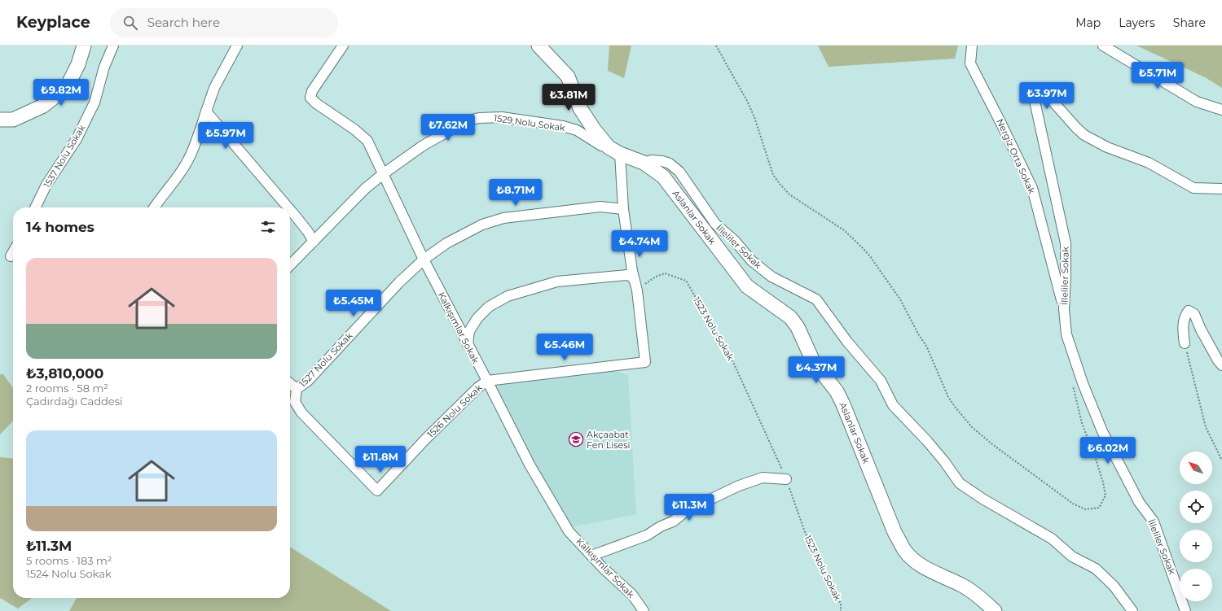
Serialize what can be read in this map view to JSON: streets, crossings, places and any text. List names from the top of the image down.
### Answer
{
  "streets": {
    "street": [
      "1529 Nolu Sokak",
      "1537 Nolu Sokak",
      "Nergiz Orta Sokak",
      "Aslanlar Sokak",
      "İlleliler Sokak",
      "Kalkışımlar Sokak",
      "1527 Nolu Sokak",
      "1526 Nolu Sokak"
    ],
    "path": ["1523 Nolu Sokak"]
  },
  "crossings": [
    ["1529 Nolu Sokak", "Aslanlar Sokak"],
    ["1529 Nolu Sokak", "Kalkışımlar Sokak"],
    ["Nergiz Orta Sokak", "İlleliler Sokak"],
    ["Aslanlar Sokak", "İlleliler Sokak"],
    ["Kalkışımlar Sokak", "1527 Nolu Sokak"],
    ["Kalkışımlar Sokak", "1526 Nolu Sokak"],
    ["1527 Nolu Sokak", "1526 Nolu Sokak"]
  ],
  "places": {
    "school or university": ["Akçaabat Fen Lisesi"]
  },
  "north": "top left",
  "page": {
    "header": "Keyplace",
    "search": "Search here",
    "nav": ["Map", "Layers", "Share"],
    "price": [
      "₺5.71M",
      "₺9.82M",
      "₺3.97M",
      "₺3.81M",
      "₺7.62M",
      "₺5.97M",
      "₺8.71M",
      "₺4.74M",
      "₺5.45M",
      "₺5.46M",
      "₺4.37M",
      "₺6.02M",
      "₺11.8M",
      "₺11.3M"
    ],
    "heading": "14 homes",
    "list": [
      {
        "name": "₺3,810,000",
        "note": "2 rooms · 58 m² · Çadırdağı Caddesi"
      },
      {
        "name": "₺11.3M",
        "note": "5 rooms · 183 m² · 1524 Nolu Sokak"
      }
    ],
    "map_buttons": ["+", "−"]
  }
}
